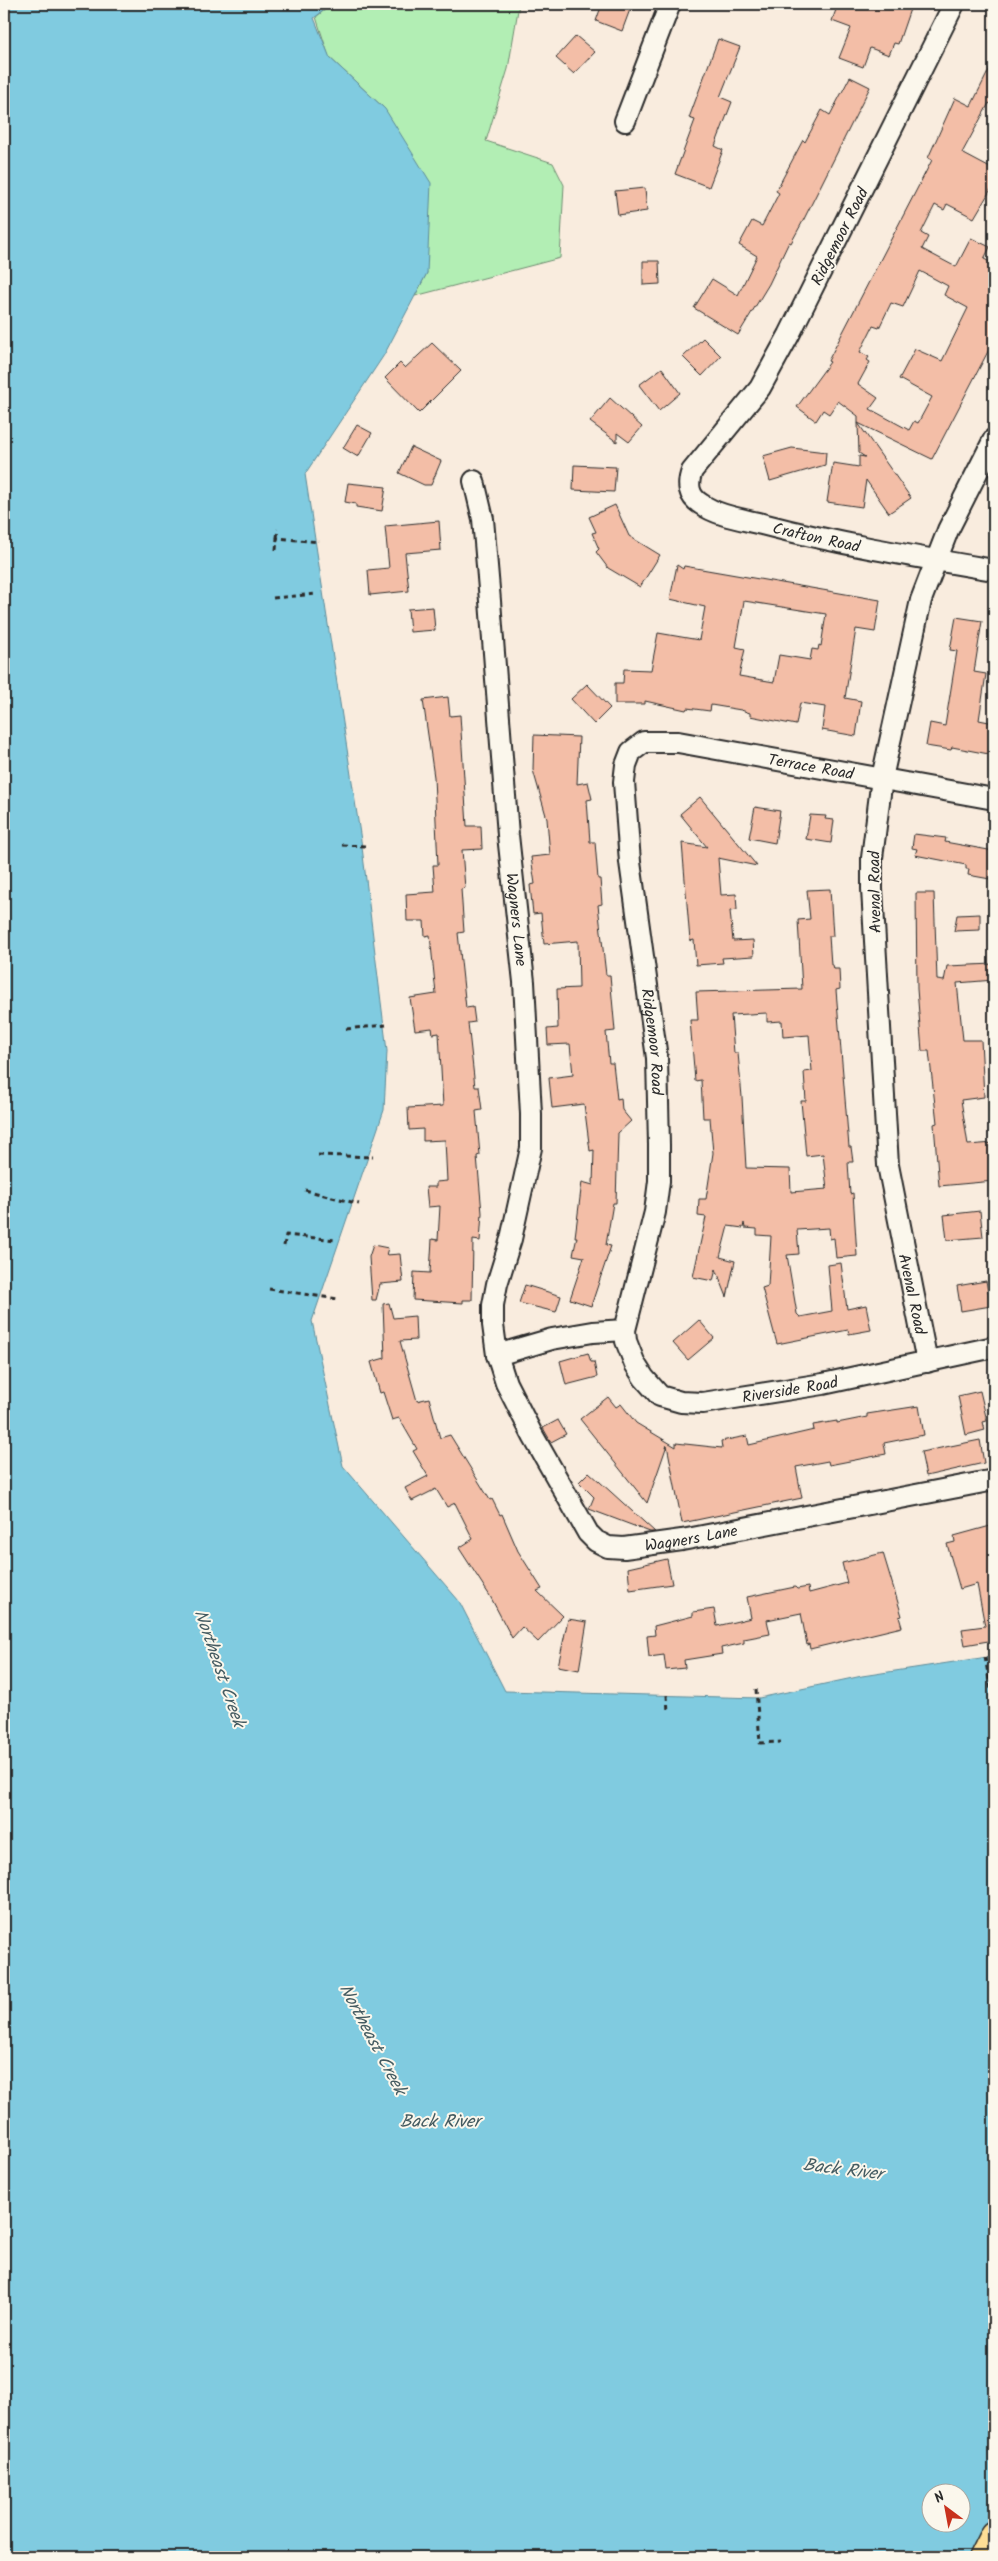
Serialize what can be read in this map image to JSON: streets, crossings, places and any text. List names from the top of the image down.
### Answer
{
  "streets": {
    "street": [
      "Ridgemoor Road",
      "Crafton Road",
      "Terrace Road",
      "Avenal Road",
      "Wagners Lane",
      "Riverside Road"
    ]
  },
  "crossings": [
    ["Ridgemoor Road", "Crafton Road"],
    ["Ridgemoor Road", "Terrace Road"],
    ["Ridgemoor Road", "Riverside Road"],
    ["Crafton Road", "Avenal Road"],
    ["Terrace Road", "Avenal Road"],
    ["Avenal Road", "Riverside Road"]
  ],
  "water": ["Northeast Creek", "Back River"],
  "north": "top left"
}
